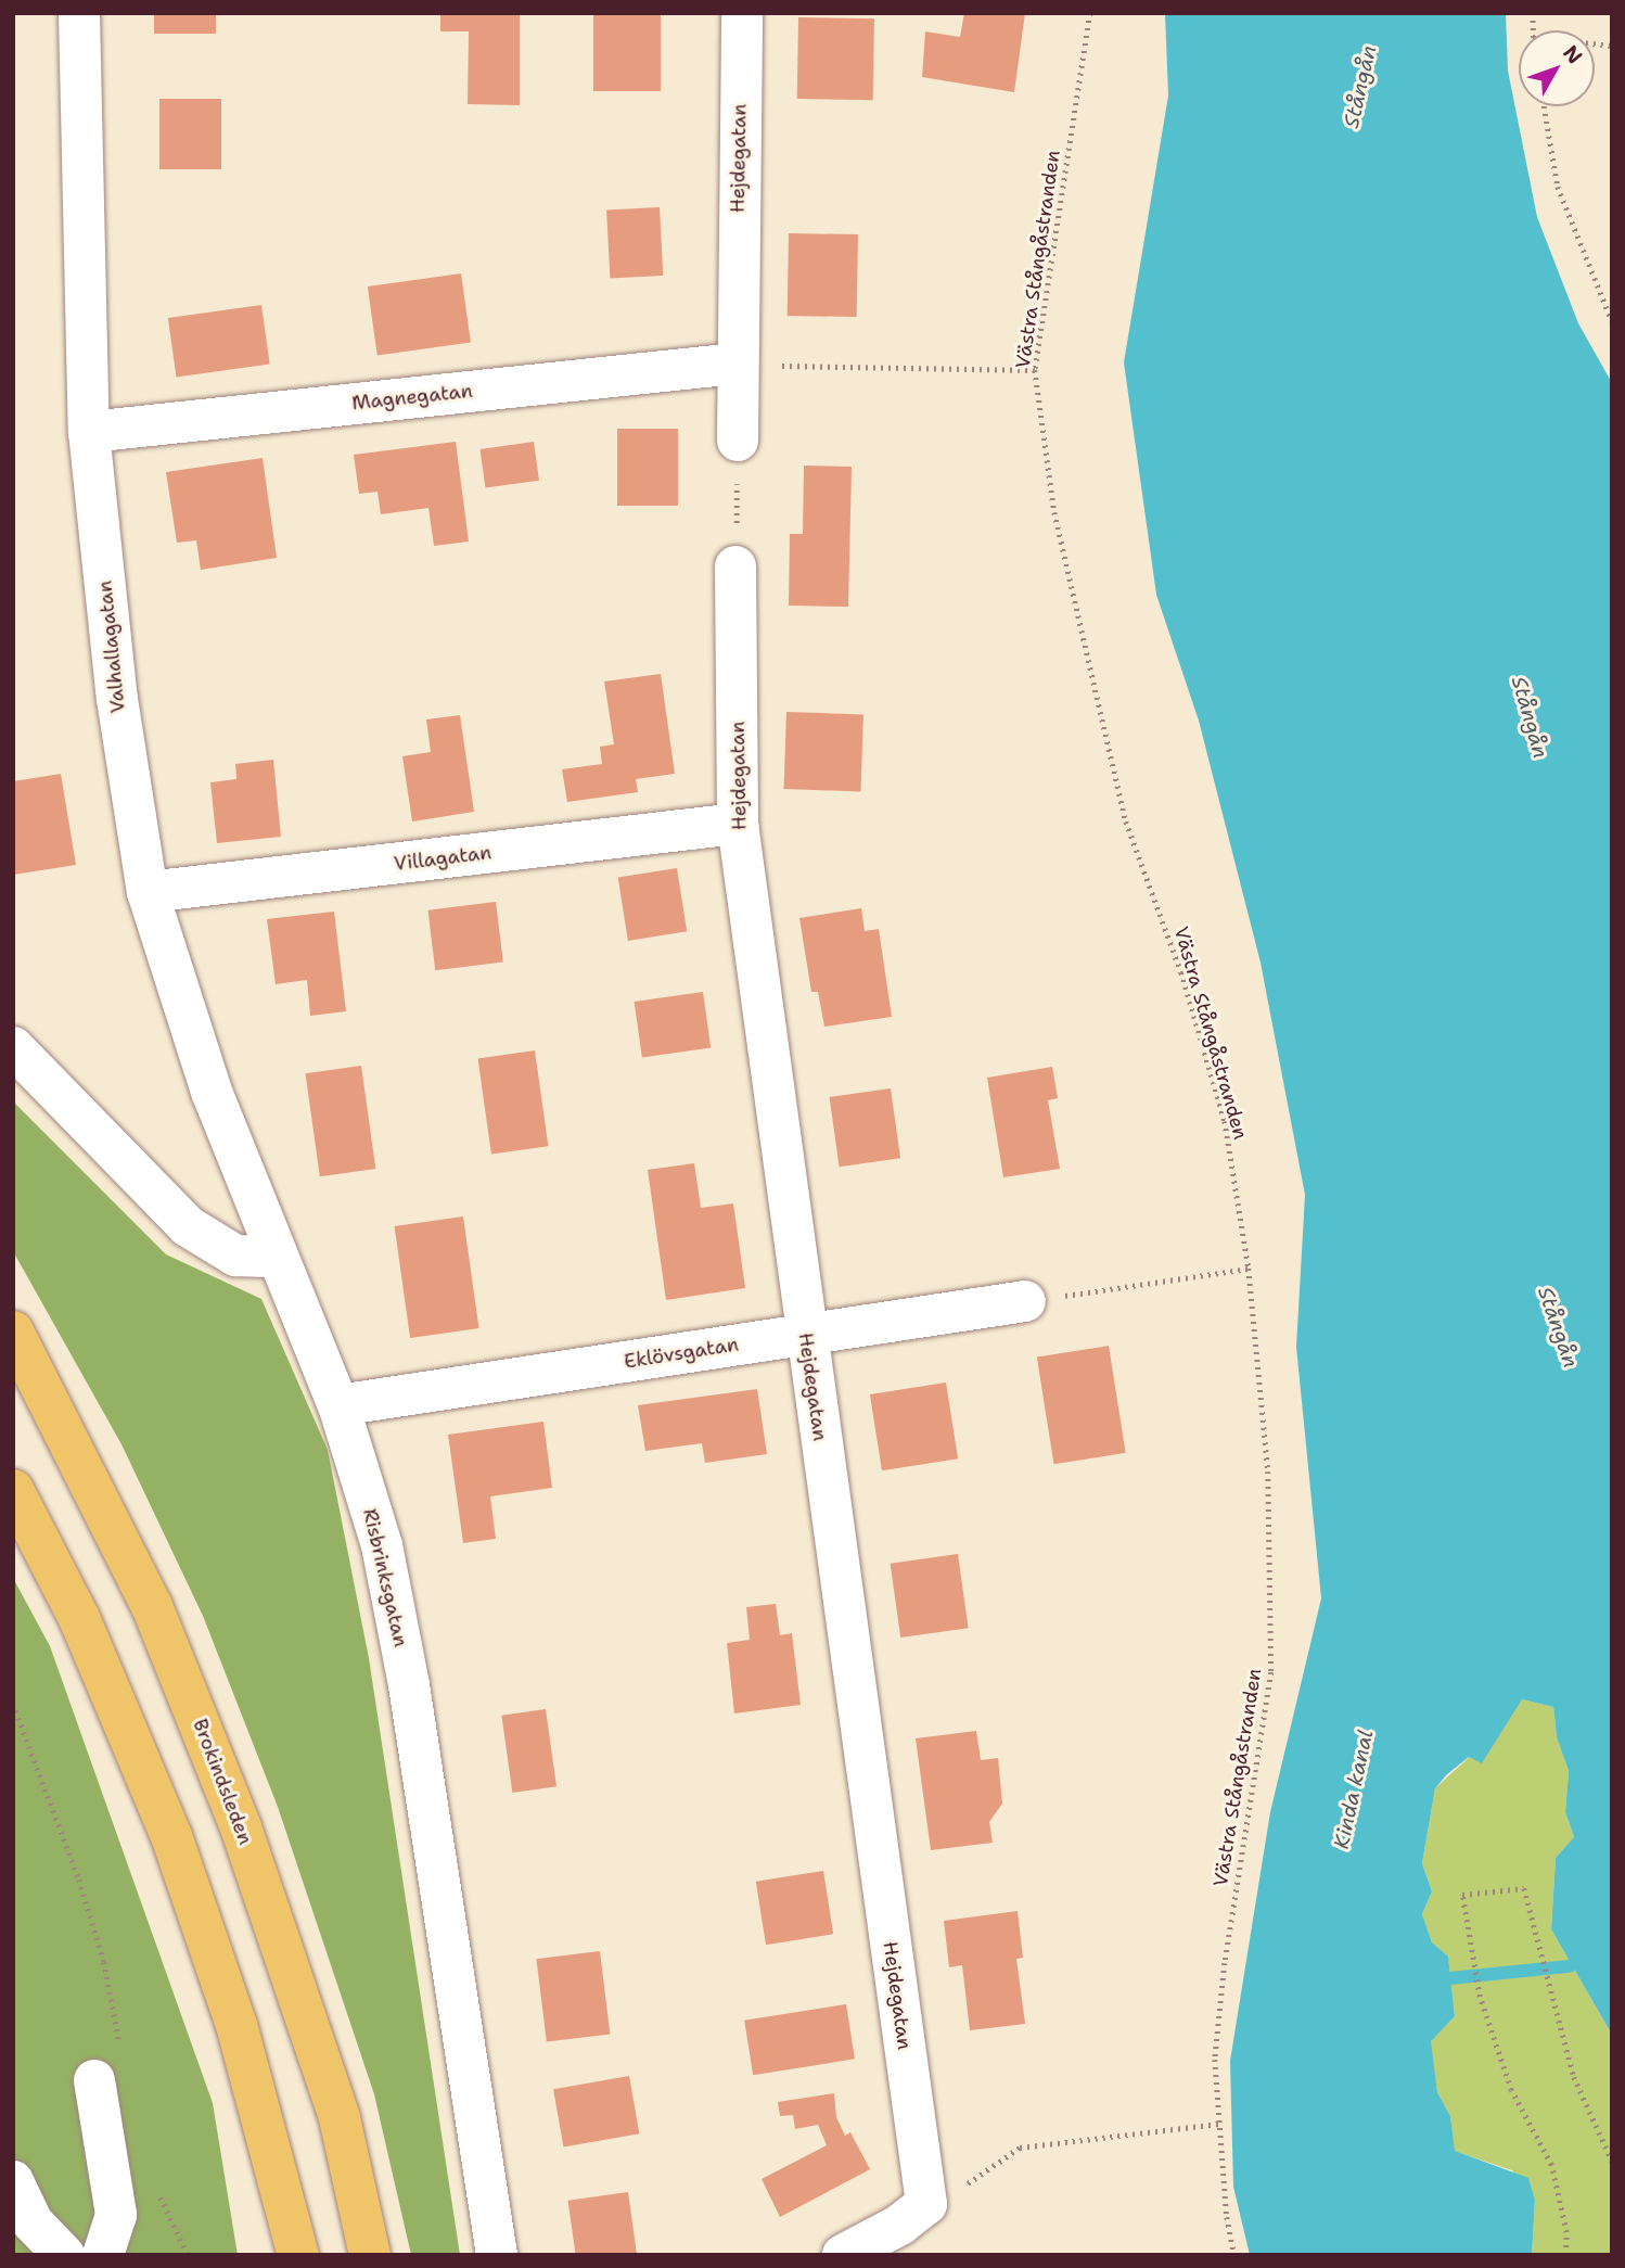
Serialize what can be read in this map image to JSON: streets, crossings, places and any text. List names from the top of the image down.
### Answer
{
  "streets": {
    "main road": ["Brokindsleden"],
    "street": [
      "Hejdegatan",
      "Magnegatan",
      "Valhallagatan",
      "Villagatan",
      "Eklövsgatan",
      "Risbrinksgatan"
    ],
    "path": ["Västra Stångåstranden"]
  },
  "crossings": [
    ["Hejdegatan", "Magnegatan"],
    ["Hejdegatan", "Villagatan"],
    ["Hejdegatan", "Eklövsgatan"],
    ["Magnegatan", "Valhallagatan"],
    ["Valhallagatan", "Villagatan"],
    ["Valhallagatan", "Risbrinksgatan"],
    ["Eklövsgatan", "Risbrinksgatan"]
  ],
  "water": ["Stångån", "Kinda kanal"],
  "north": "top right"
}
